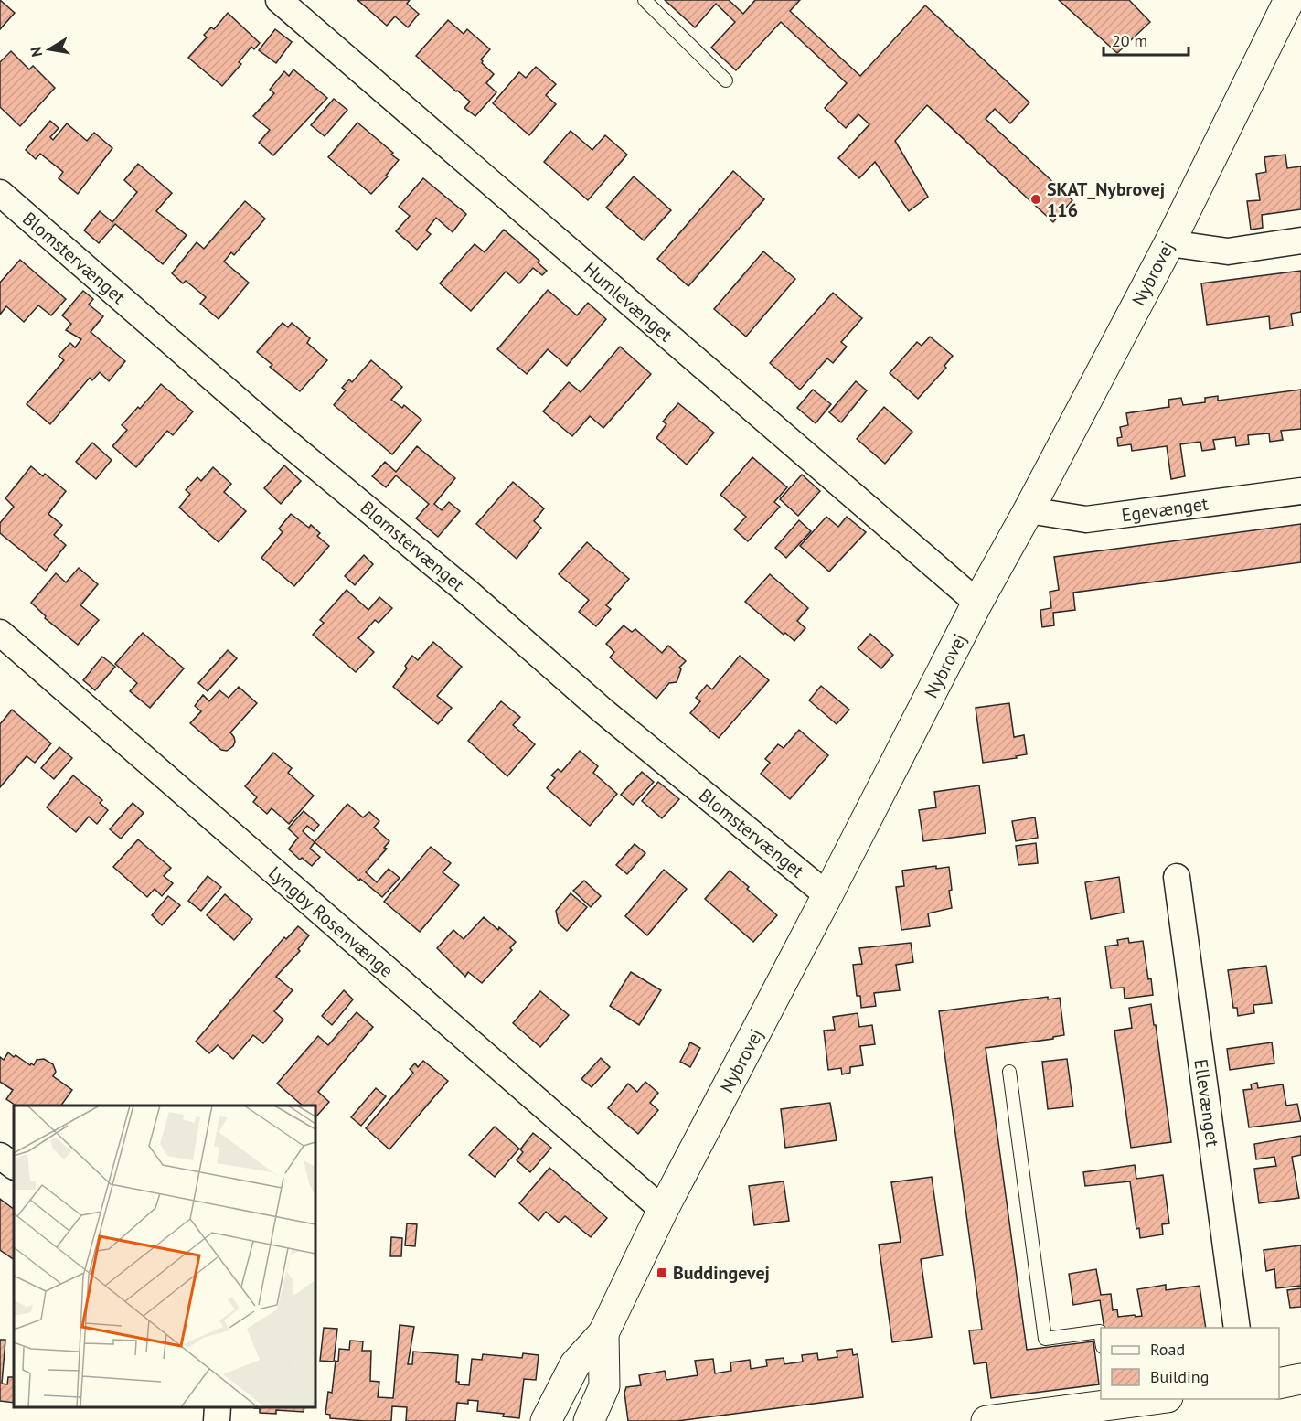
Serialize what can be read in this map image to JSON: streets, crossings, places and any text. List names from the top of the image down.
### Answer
{
  "streets": {
    "main road": ["Nybrovej"],
    "street": [
      "Blomstervænget",
      "Humlevænget",
      "Egevænget",
      "Lyngby Rosenvænge",
      "Ellevænget"
    ]
  },
  "crossings": [
    ["Blomstervænget", "Nybrovej"],
    ["Nybrovej", "Humlevænget"],
    ["Nybrovej", "Egevænget"],
    ["Nybrovej", "Lyngby Rosenvænge"]
  ],
  "places": {
    "other": ["SKAT_Nybrovej 116"],
    "transit": ["Buddingevej"]
  },
  "legend": ["Road", "Building"],
  "scale_bar": "20 m",
  "north": "left"
}
